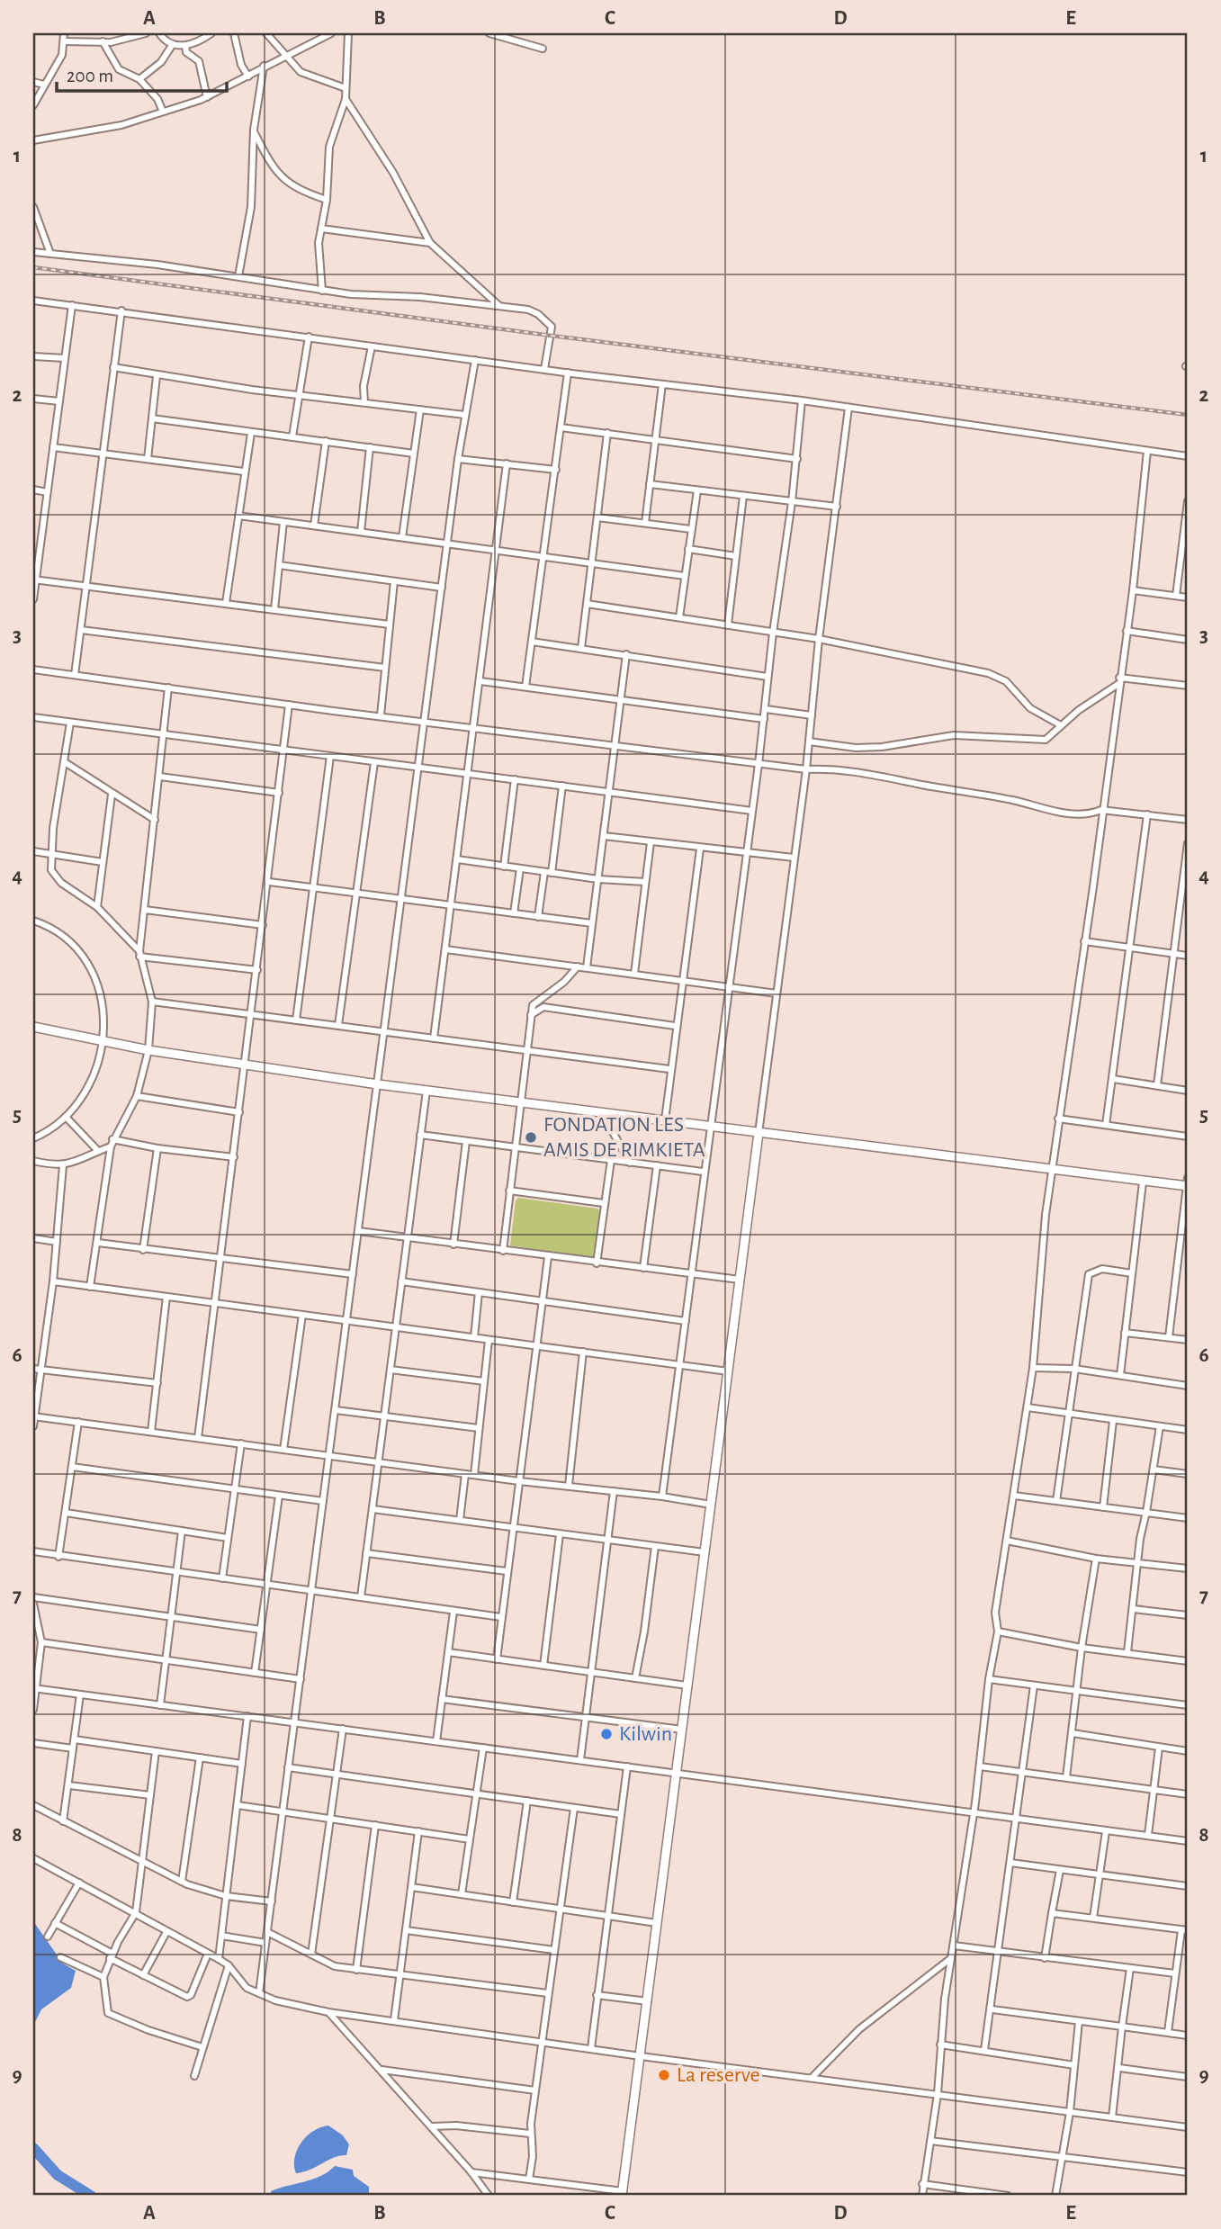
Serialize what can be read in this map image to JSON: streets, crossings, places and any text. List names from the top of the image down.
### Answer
{
  "places": ["FONDATION LES AMIS DE RIMKIETA", "Kilwin", "La reserve"],
  "scale_bar": "200 m",
  "grid": {
    "columns": [
      "A",
      "B",
      "C",
      "D",
      "E"
    ],
    "rows": [
      "1",
      "2",
      "3",
      "4",
      "5",
      "6",
      "7",
      "8",
      "9"
    ]
  }
}
